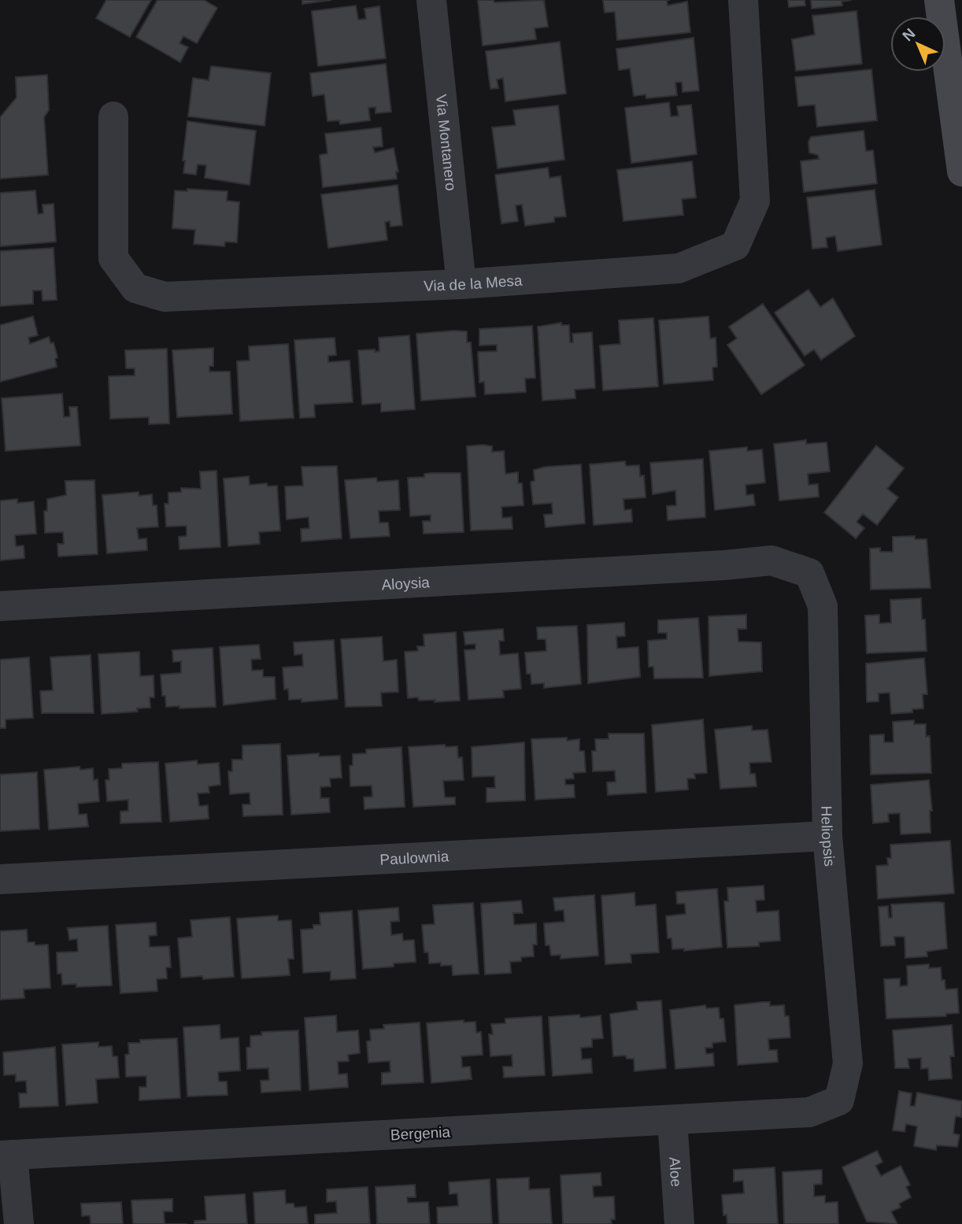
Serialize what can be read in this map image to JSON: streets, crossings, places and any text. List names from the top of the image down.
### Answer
{
  "streets": {
    "street": [
      "Via Montanero",
      "Via de la Mesa",
      "Aloysia",
      "Heliopsis",
      "Paulownia",
      "Bergenia",
      "Aloe"
    ]
  },
  "crossings": [
    ["Via Montanero", "Via de la Mesa"],
    ["Aloysia", "Heliopsis"],
    ["Heliopsis", "Paulownia"],
    ["Heliopsis", "Bergenia"],
    ["Bergenia", "Aloe"]
  ],
  "north": "top left"
}
